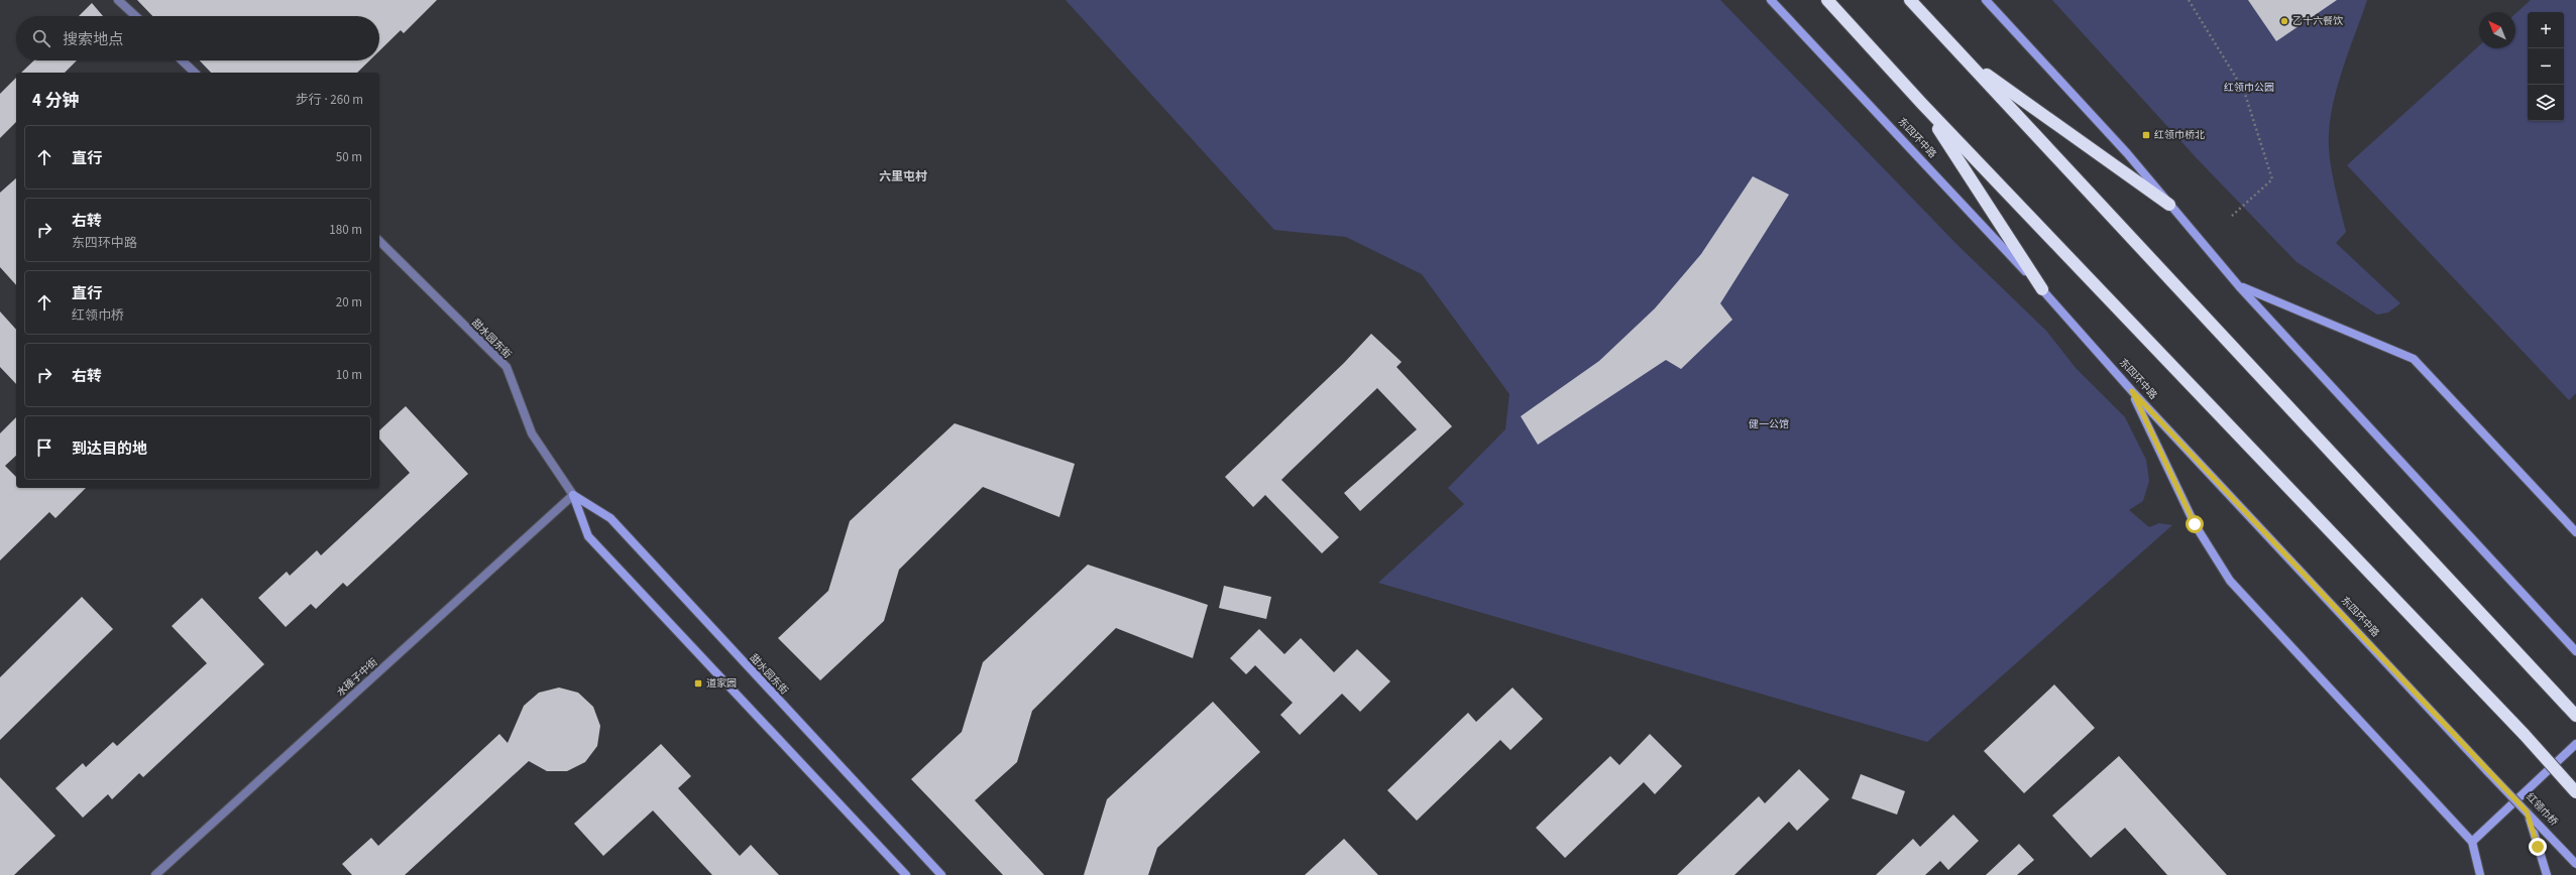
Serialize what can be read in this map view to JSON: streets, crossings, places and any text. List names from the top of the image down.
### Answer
{
  "streets": {
    "street": [
      "东四环中路",
      "甜水园东街",
      "水碓子中街",
      "红领巾桥"
    ]
  },
  "crossings": [
    ["东四环中路", "红领巾桥"],
    ["甜水园东街", "水碓子中街"]
  ],
  "districts": ["六里屯村"],
  "parks": ["红领巾公园", "健一公馆"],
  "places": {
    "other": ["乙十六餐饮"],
    "transit": ["红领巾桥北", "道家园"]
  },
  "north": "top left",
  "page": {
    "map_buttons": ["+", "−"],
    "search": "搜索地点",
    "heading": ["4 分钟", "步行 · 260 m"],
    "list": [
      ["直行", "50 m"],
      ["右转", "东四环中路", "180 m"],
      ["直行", "红领巾桥", "20 m"],
      ["右转", "10 m"],
      "到达目的地"
    ]
  }
}
